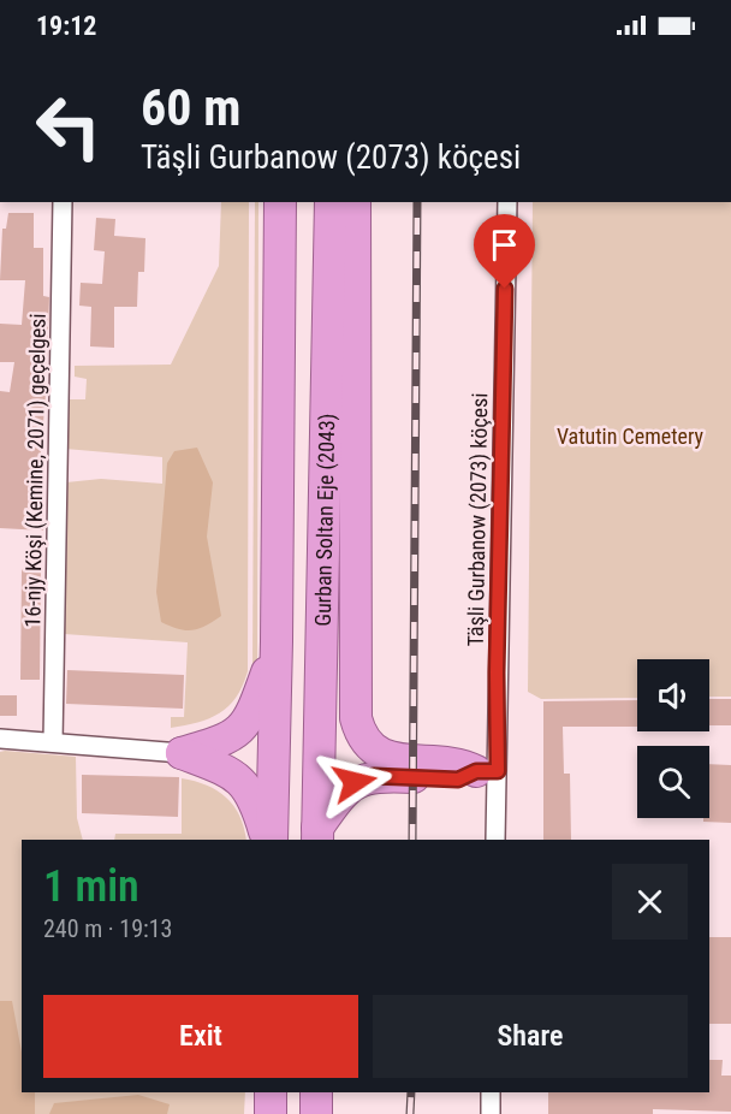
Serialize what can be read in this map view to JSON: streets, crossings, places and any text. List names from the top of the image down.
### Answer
{
  "streets": {
    "highway": ["Gurban Soltan Eje (2043)"],
    "street": ["16-njy Köşi (Kemine, 2071) geçelgesi", "Täşli Gurbanow (2073) köçesi"]
  },
  "parks": ["Vatutin Cemetery"],
  "page": {
    "status": "19:12",
    "turn": ["60 m", "Täşli Gurbanow (2073) köçesi"],
    "heading": ["1 min", "240 m · 19:13"],
    "buttons": ["Exit", "Share"]
  }
}
